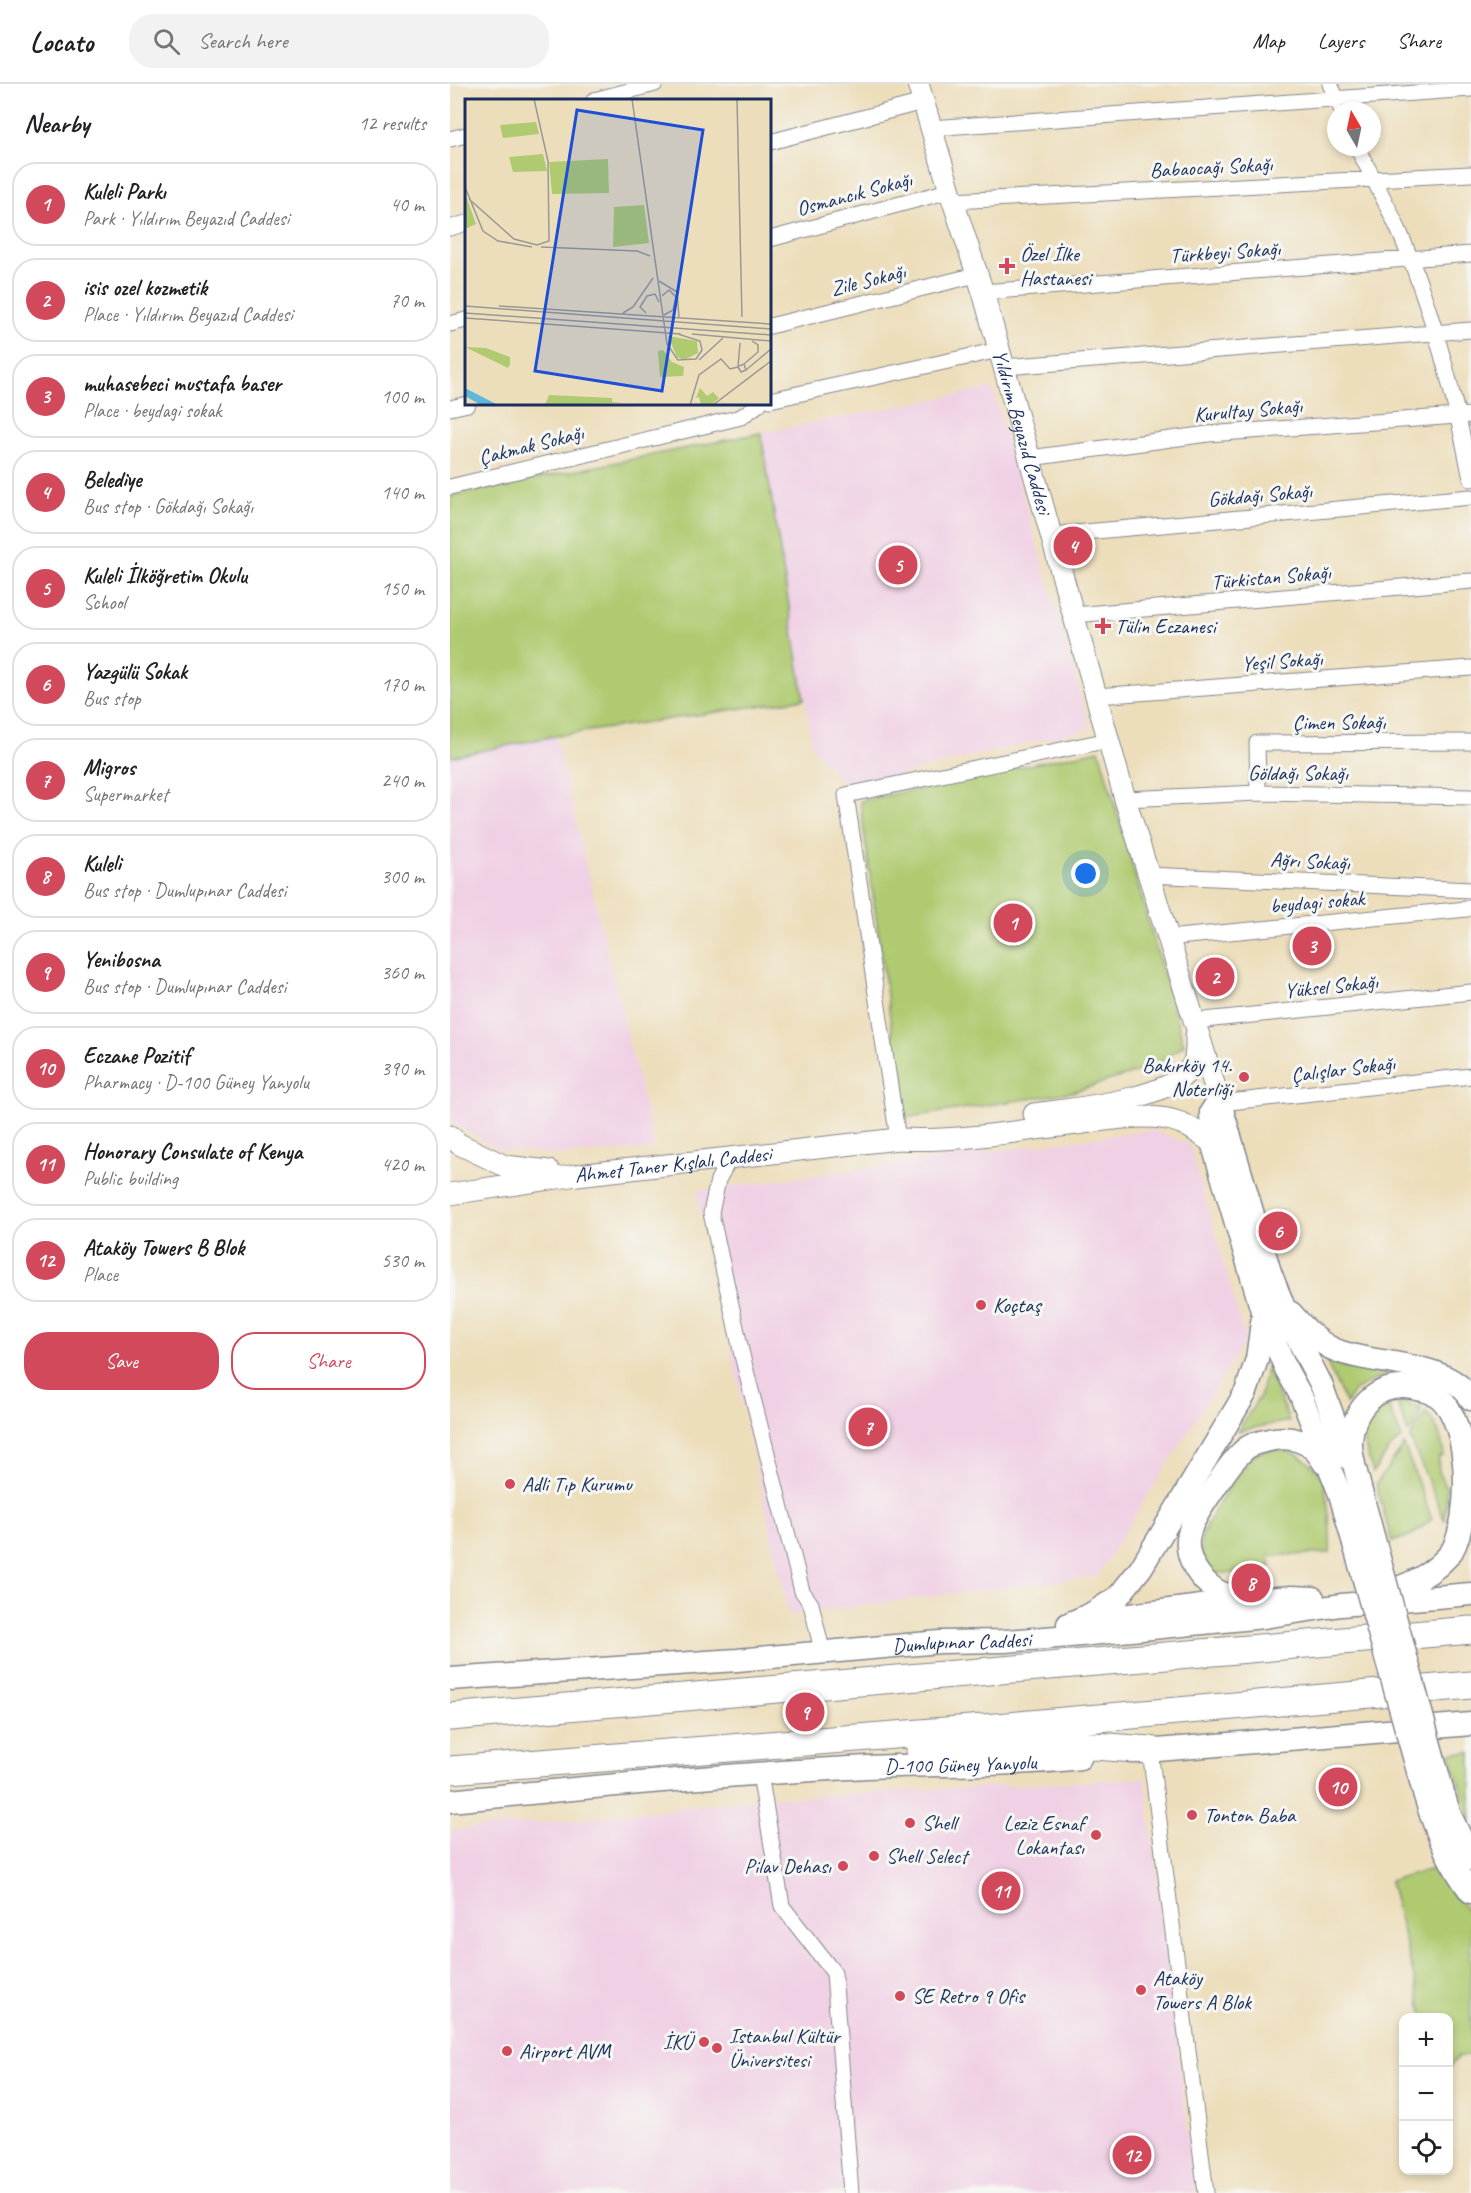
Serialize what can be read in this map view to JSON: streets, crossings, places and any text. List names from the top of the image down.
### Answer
{
  "streets": {
    "main road": [
      "Yıldırım Beyazıd Caddesi",
      "Ahmet Taner Kışlalı Caddesi",
      "Dumlupınar Caddesi",
      "D-100 Güney Yanyolu"
    ],
    "street": [
      "Babaocağı Sokağı",
      "Osmancık Sokağı",
      "Türkbeyi Sokağı",
      "Zile Sokağı",
      "Kurultay Sokağı",
      "Çakmak Sokağı",
      "Gökdağı Sokağı",
      "Türkistan Sokağı",
      "Yeşil Sokağı",
      "Çimen Sokağı",
      "Göldağı Sokağı",
      "Ağrı Sokağı",
      "beydagi sokak",
      "Yüksel Sokağı",
      "Çalışlar Sokağı"
    ]
  },
  "crossings": [
    ["Babaocağı Sokağı", "Osmancık Sokağı"],
    ["Babaocağı Sokağı", "Yıldırım Beyazıd Caddesi"],
    ["Osmancık Sokağı", "Yıldırım Beyazıd Caddesi"],
    ["Türkbeyi Sokağı", "Zile Sokağı"],
    ["Türkbeyi Sokağı", "Yıldırım Beyazıd Caddesi"],
    ["Zile Sokağı", "Yıldırım Beyazıd Caddesi"],
    ["Kurultay Sokağı", "Yıldırım Beyazıd Caddesi"],
    ["Yıldırım Beyazıd Caddesi", "Gökdağı Sokağı"],
    ["Yıldırım Beyazıd Caddesi", "Türkistan Sokağı"],
    ["Yıldırım Beyazıd Caddesi", "Yeşil Sokağı"],
    ["Yıldırım Beyazıd Caddesi", "Göldağı Sokağı"],
    ["Yıldırım Beyazıd Caddesi", "Ağrı Sokağı"],
    ["Yıldırım Beyazıd Caddesi", "beydagi sokak"],
    ["Yıldırım Beyazıd Caddesi", "Yüksel Sokağı"],
    ["Yıldırım Beyazıd Caddesi", "Çalışlar Sokağı"],
    ["Yıldırım Beyazıd Caddesi", "Ahmet Taner Kışlalı Caddesi"],
    ["Çimen Sokağı", "Göldağı Sokağı"],
    ["Yüksel Sokağı", "Ahmet Taner Kışlalı Caddesi"]
  ],
  "places": {
    "health": ["Özel İlke Hastanesi", "Tülin Eczanesi"],
    "other": [
      "Bakırköy 14. Noterliği",
      "Koçtaş",
      "Adli Tıp Kurumu",
      "Tonton Baba",
      "Shell",
      "Leziz Esnaf Lokantası",
      "Shell Select",
      "Pilav Dehası",
      "Ataköy Towers A Blok",
      "SE Retro 9 Ofis",
      "İKÜ",
      "Istanbul Kültür Üniversitesi",
      "Airport AVM"
    ]
  },
  "north": "top",
  "page": {
    "header": "Locato",
    "search": "Search here",
    "nav": ["Map", "Layers", "Share"],
    "heading": ["Nearby", "12 results"],
    "list": [
      {
        "mark": "1",
        "name": "Kuleli Parkı",
        "note": "Park · Yıldırım Beyazıd Caddesi",
        "value": "40 m"
      },
      {
        "mark": "2",
        "name": "isis ozel kozmetik",
        "note": "Place · Yıldırım Beyazıd Caddesi",
        "value": "70 m"
      },
      {
        "mark": "3",
        "name": "muhasebeci mustafa baser",
        "note": "Place · beydagi sokak",
        "value": "100 m"
      },
      {
        "mark": "4",
        "name": "Belediye",
        "note": "Bus stop · Gökdağı Sokağı",
        "value": "140 m"
      },
      {
        "mark": "5",
        "name": "Kuleli İlköğretim Okulu",
        "note": "School",
        "value": "150 m"
      },
      {
        "mark": "6",
        "name": "Yazgülü Sokak",
        "note": "Bus stop",
        "value": "170 m"
      },
      {
        "mark": "7",
        "name": "Migros",
        "note": "Supermarket",
        "value": "240 m"
      },
      {
        "mark": "8",
        "name": "Kuleli",
        "note": "Bus stop · Dumlupınar Caddesi",
        "value": "300 m"
      },
      {
        "mark": "9",
        "name": "Yenibosna",
        "note": "Bus stop · Dumlupınar Caddesi",
        "value": "360 m"
      },
      {
        "mark": "10",
        "name": "Eczane Pozitif",
        "note": "Pharmacy · D-100 Güney Yanyolu",
        "value": "390 m"
      },
      {
        "mark": "11",
        "name": "Honorary Consulate of Kenya",
        "note": "Public building",
        "value": "420 m"
      },
      {
        "mark": "12",
        "name": "Ataköy Towers B Blok",
        "note": "Place",
        "value": "530 m"
      }
    ],
    "pins": [
      "4",
      "5",
      "1",
      "3",
      "2",
      "6",
      "7",
      "8",
      "9",
      "10",
      "11",
      "12"
    ],
    "buttons": ["Save", "Share"],
    "map_buttons": ["+", "−"]
  }
}
